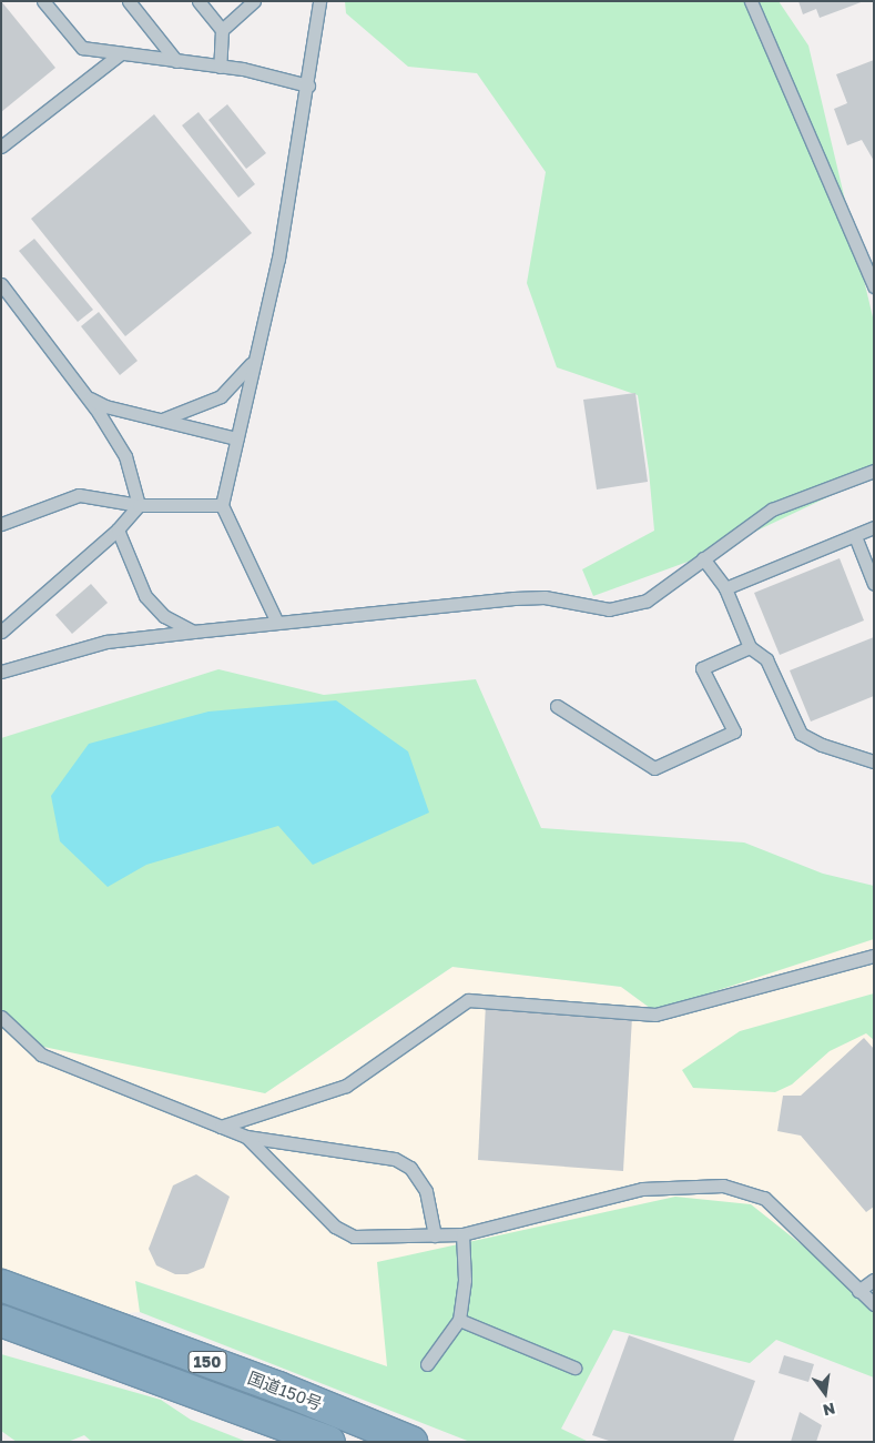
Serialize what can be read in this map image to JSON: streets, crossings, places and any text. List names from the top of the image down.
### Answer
{
  "streets": {
    "highway": ["150", "国道150号"]
  },
  "north": "bottom"
}
